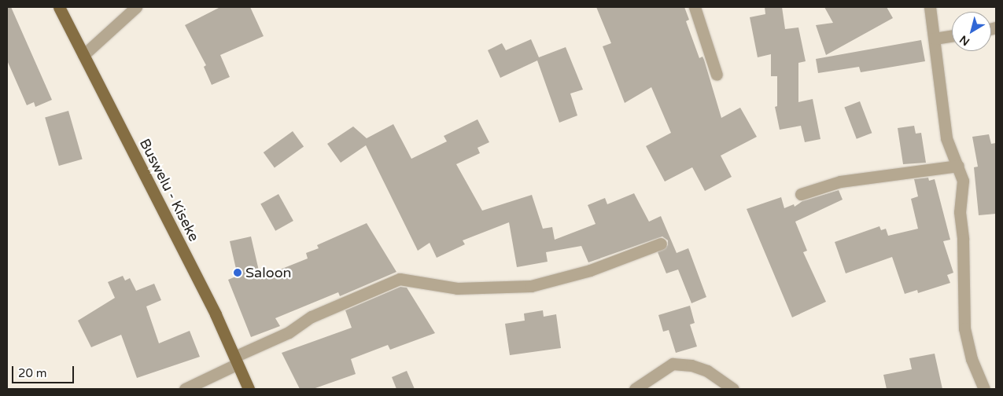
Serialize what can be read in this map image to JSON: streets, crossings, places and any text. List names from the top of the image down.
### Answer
{
  "streets": {
    "main road": ["Buswelu - Kiseke"]
  },
  "places": ["Saloon"],
  "scale_bar": "20 m",
  "north": "bottom left"
}
